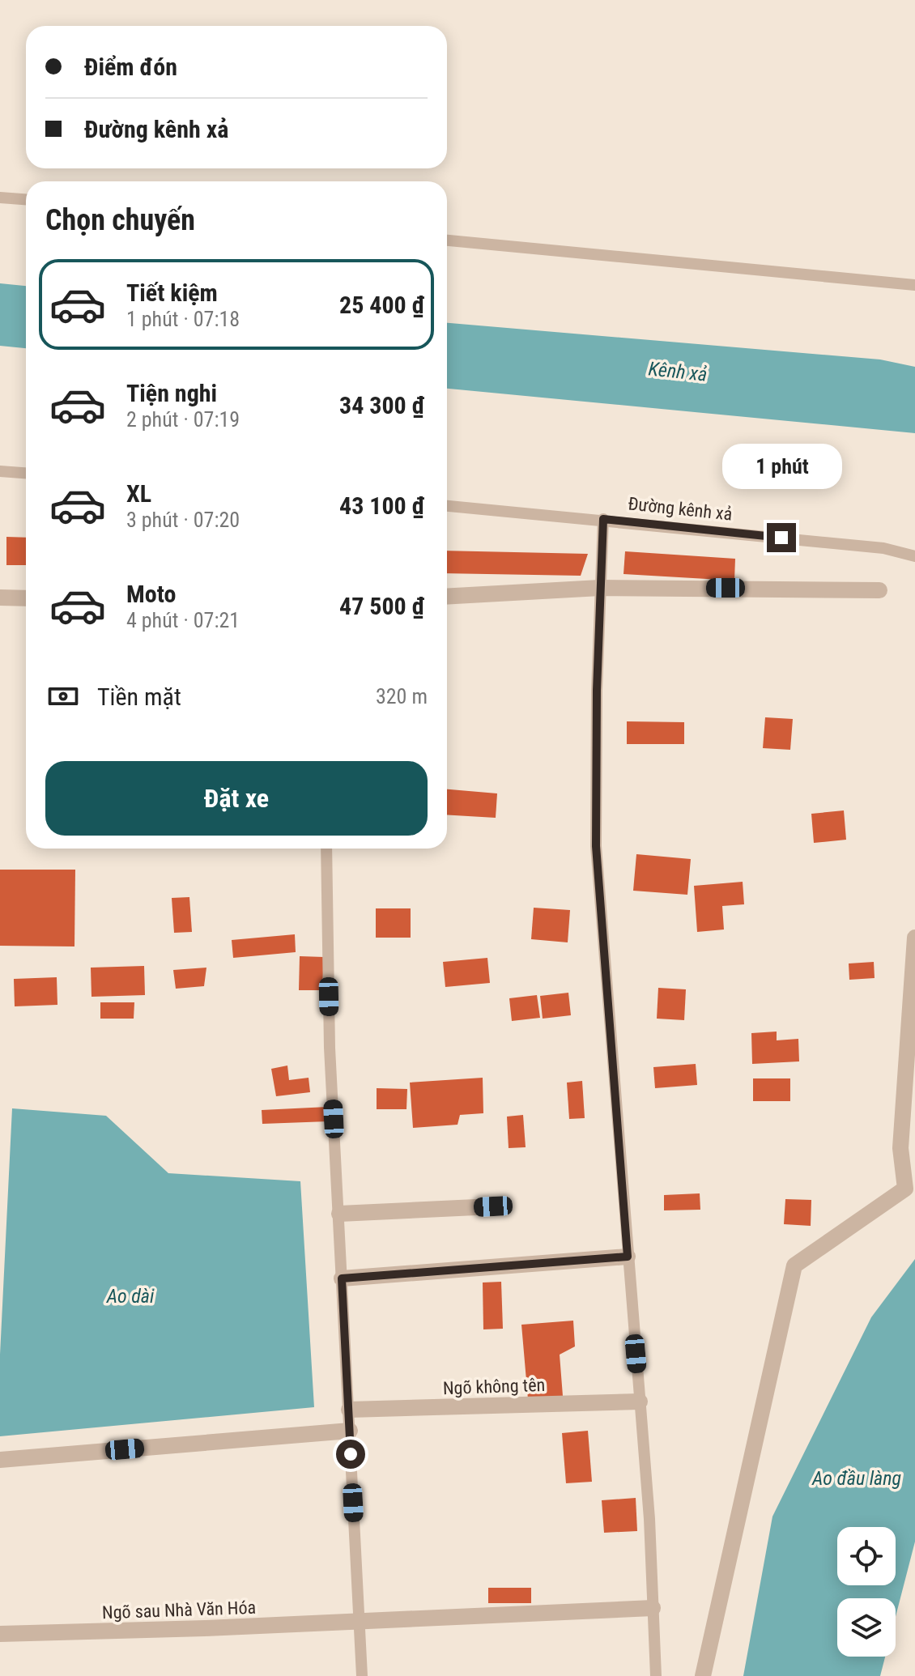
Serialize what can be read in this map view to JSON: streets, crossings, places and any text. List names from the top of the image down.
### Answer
{
  "streets": {
    "street": ["Ngõ không tên", "Ngõ sau Nhà Văn Hóa"],
    "lane": ["Đường kênh xả"]
  },
  "water": ["Kênh xả", "Ao dài", "Ao đầu làng"],
  "page": {
    "banner": ["Điểm đón", "Đường kênh xả"],
    "heading": "Chọn chuyến",
    "list": [
      {
        "name": "Tiết kiệm",
        "note": "1 phút · 07:18",
        "value": "25 400 ₫"
      },
      {
        "name": "Tiện nghi",
        "note": "2 phút · 07:19",
        "value": "34 300 ₫"
      },
      {
        "name": "XL",
        "note": "3 phút · 07:20",
        "value": "43 100 ₫"
      },
      {
        "name": "Moto",
        "note": "4 phút · 07:21",
        "value": "47 500 ₫"
      }
    ],
    "bubble": "1 phút",
    "pay": ["Tiền mặt", "320 m"],
    "buttons": "Đặt xe"
  }
}
